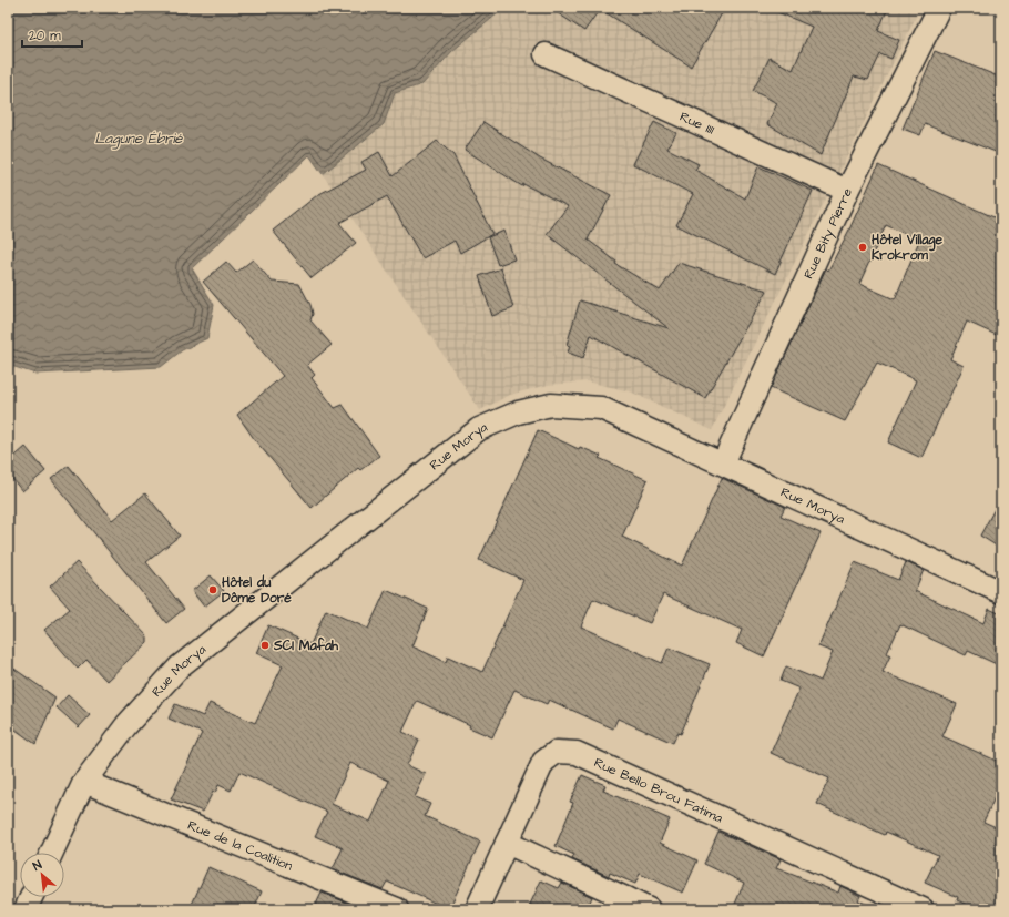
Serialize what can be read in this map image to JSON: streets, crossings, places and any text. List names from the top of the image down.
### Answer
{
  "streets": {
    "street": [
      "Rue I111",
      "Rue Bity Pierre",
      "Rue Morya",
      "Rue Bello Brou Fatima",
      "Rue de la Coalition"
    ]
  },
  "crossings": [
    ["Rue I111", "Rue Bity Pierre"],
    ["Rue Bity Pierre", "Rue Morya"],
    ["Rue Morya", "Rue de la Coalition"]
  ],
  "water": ["Lagune Ébrié"],
  "places": ["Hôtel Village Krokrom", "Hôtel du Dôme Doré", "SCI Mafah"],
  "scale_bar": "20 m",
  "north": "top left"
}
